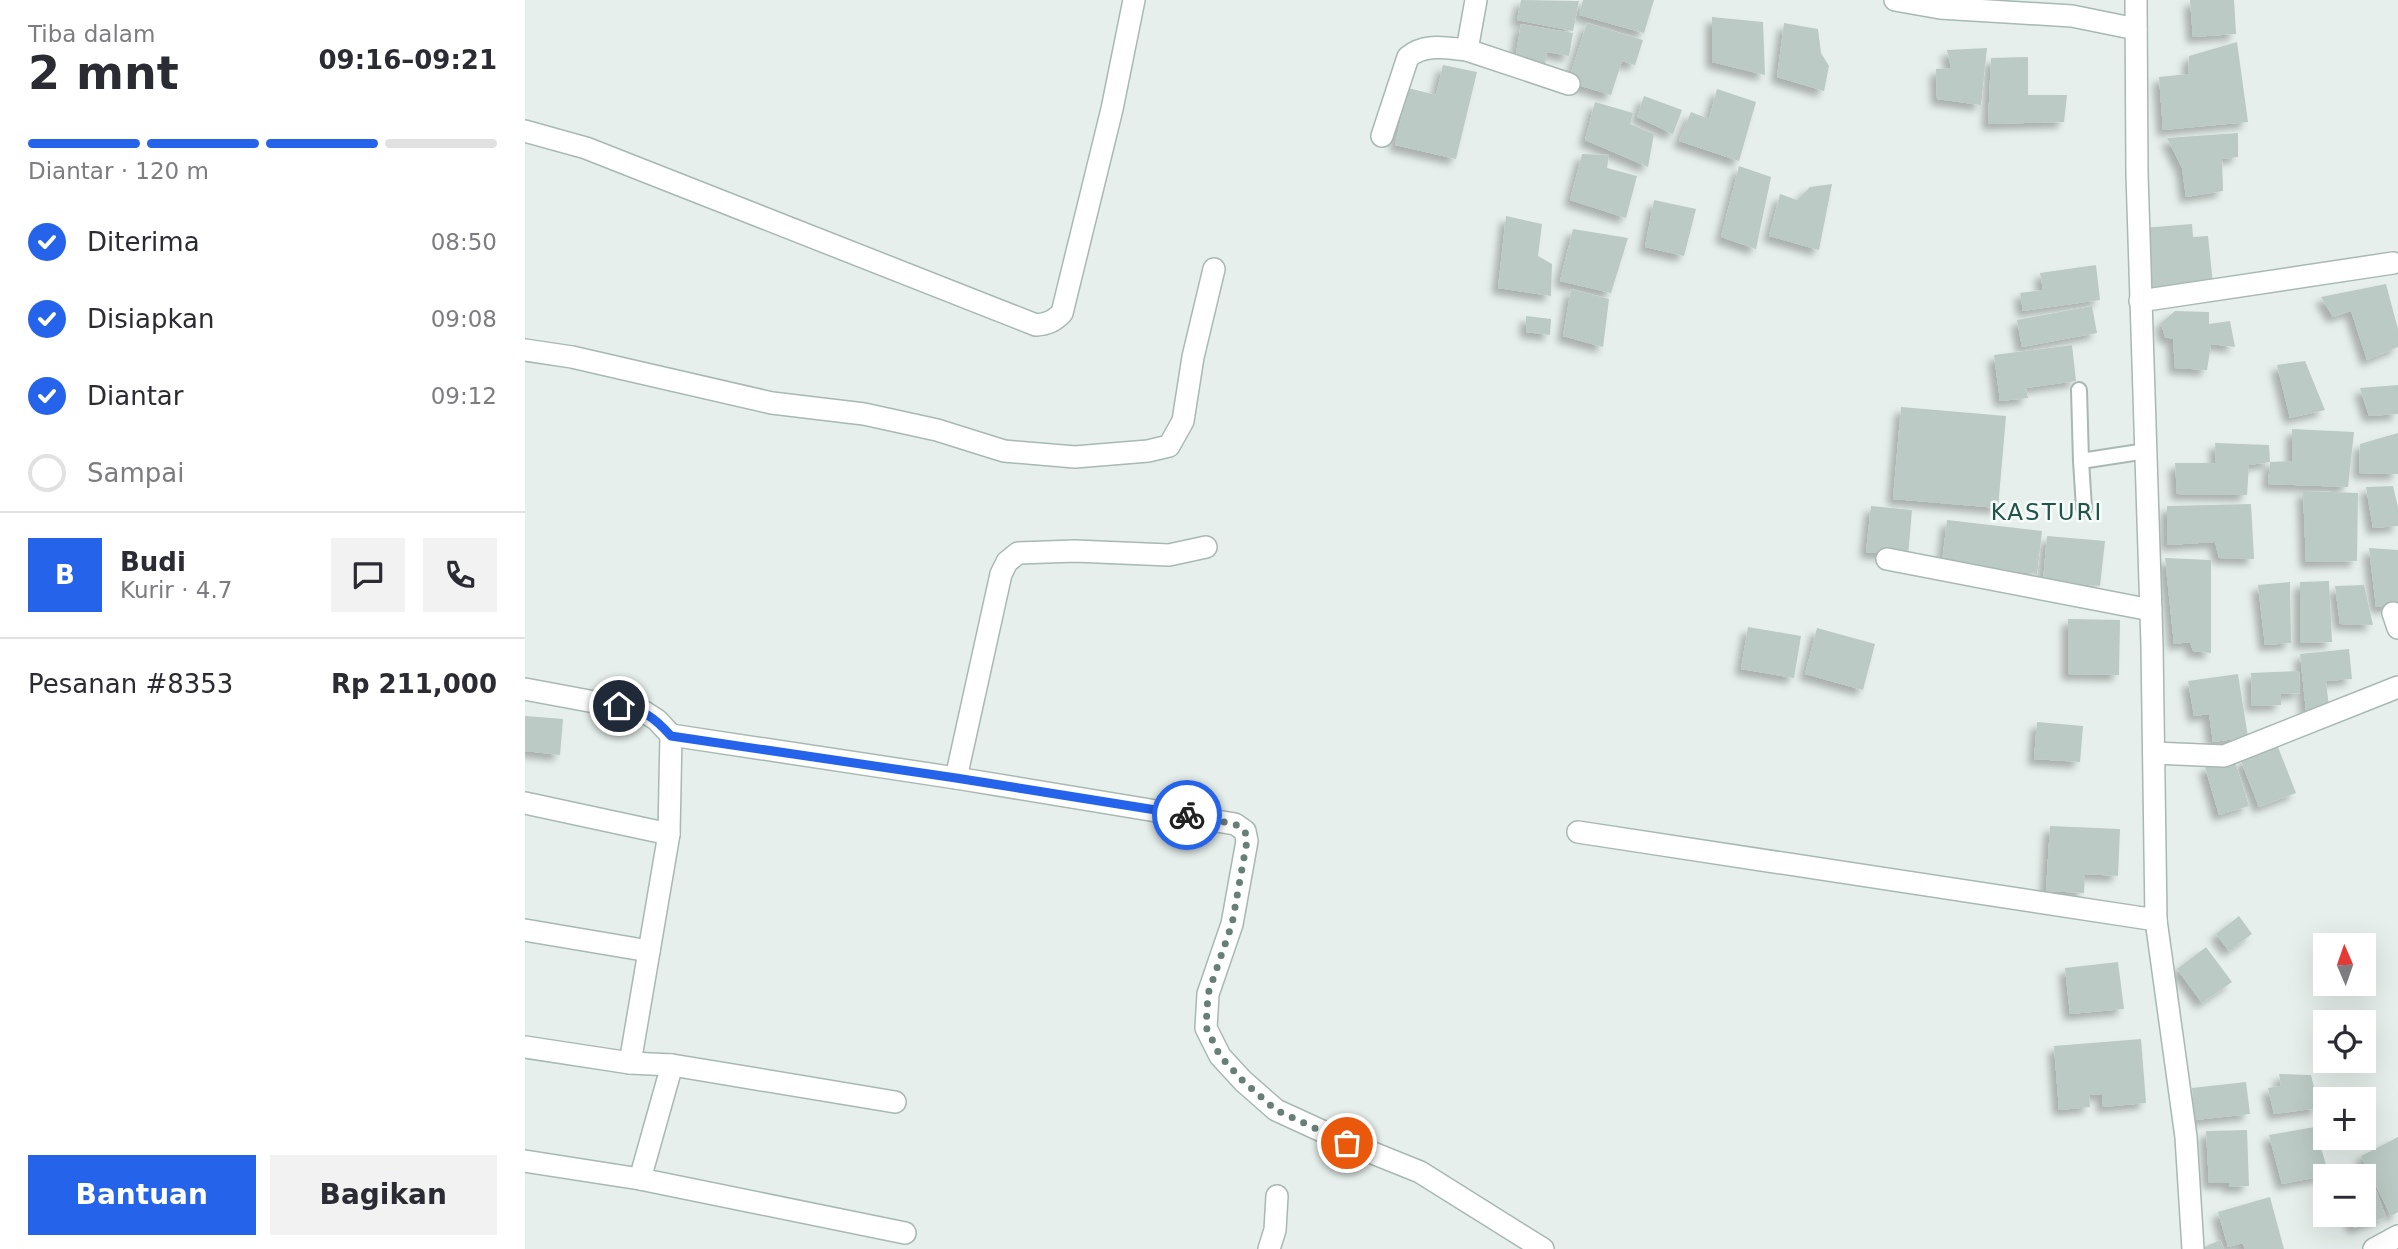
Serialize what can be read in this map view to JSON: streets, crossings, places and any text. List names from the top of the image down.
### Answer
{
  "districts": ["KASTURI"],
  "north": "top",
  "page": {
    "heading": ["2 mnt", "Tiba dalam", "09:16–09:21"],
    "panel": [
      "Budi",
      "Kurir · 4.7",
      "Pesanan #8353",
      "Rp 211,000"
    ],
    "bar": "Diantar · 120 m",
    "list": [
      ["Diterima", "08:50"],
      ["Disiapkan", "09:08"],
      ["Diantar", "09:12"],
      "Sampai"
    ],
    "round": "B",
    "map_buttons": ["+", "−"],
    "buttons": ["Bantuan", "Bagikan"]
  }
}
